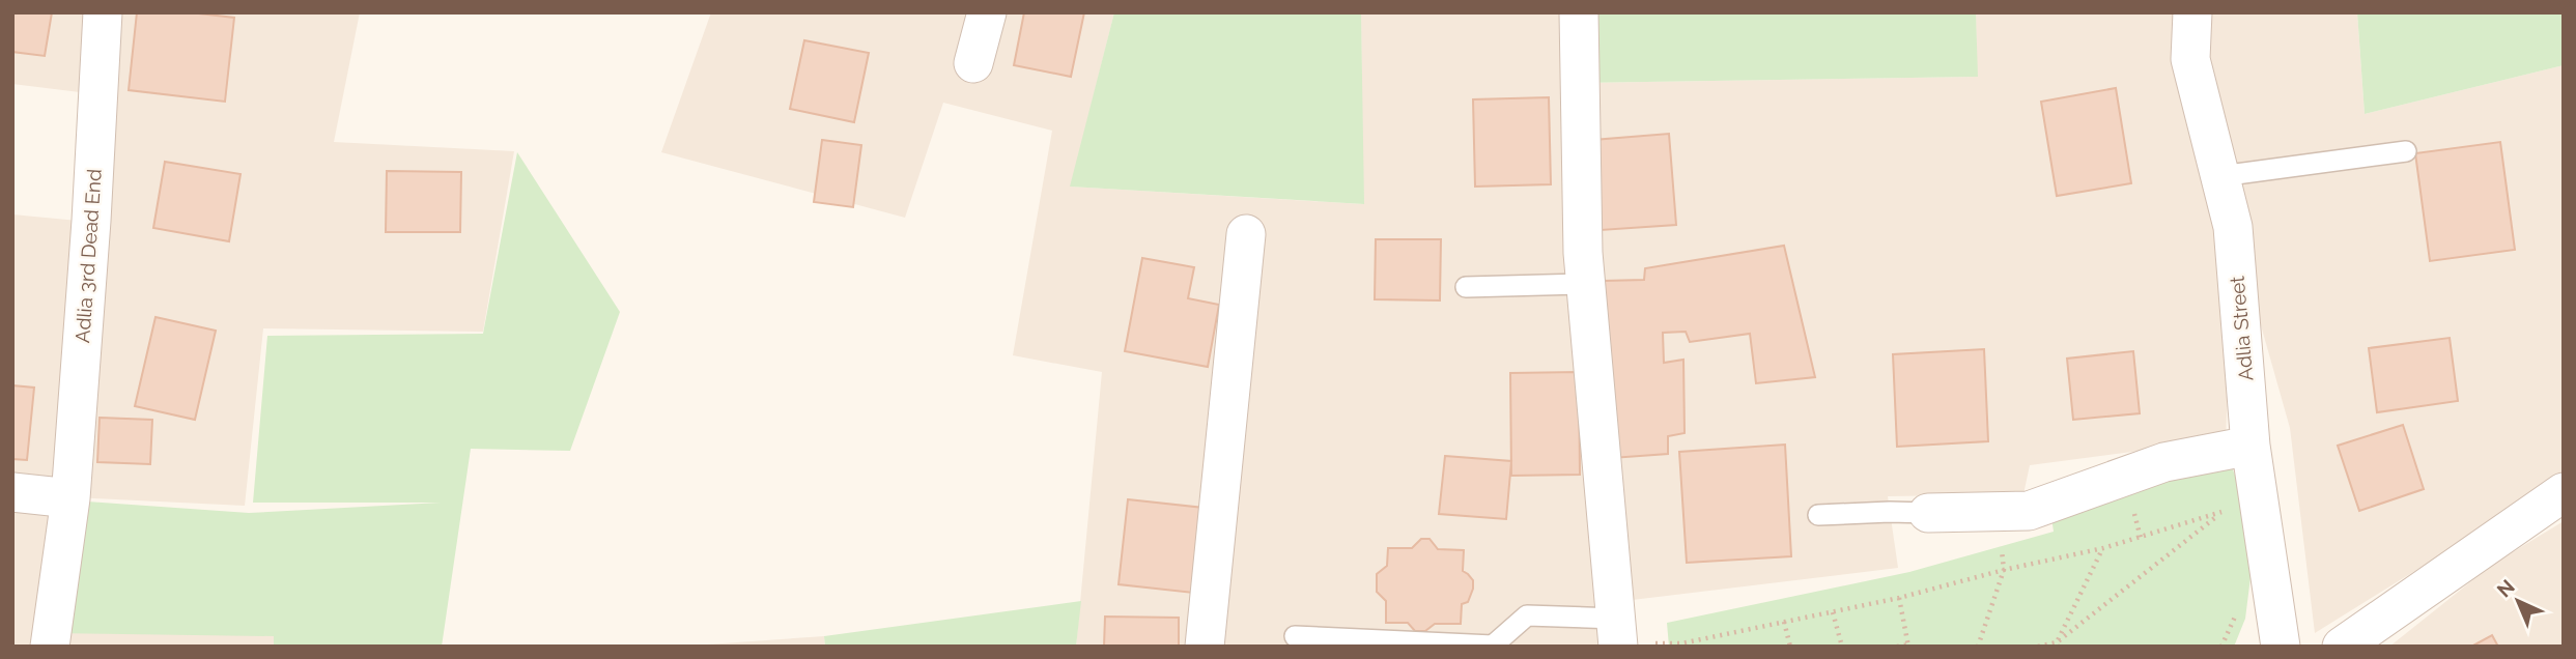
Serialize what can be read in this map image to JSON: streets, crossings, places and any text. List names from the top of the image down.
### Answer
{
  "streets": {
    "street": ["Adlia 3rd Dead End", "Adlia Street"]
  },
  "north": "top left"
}
